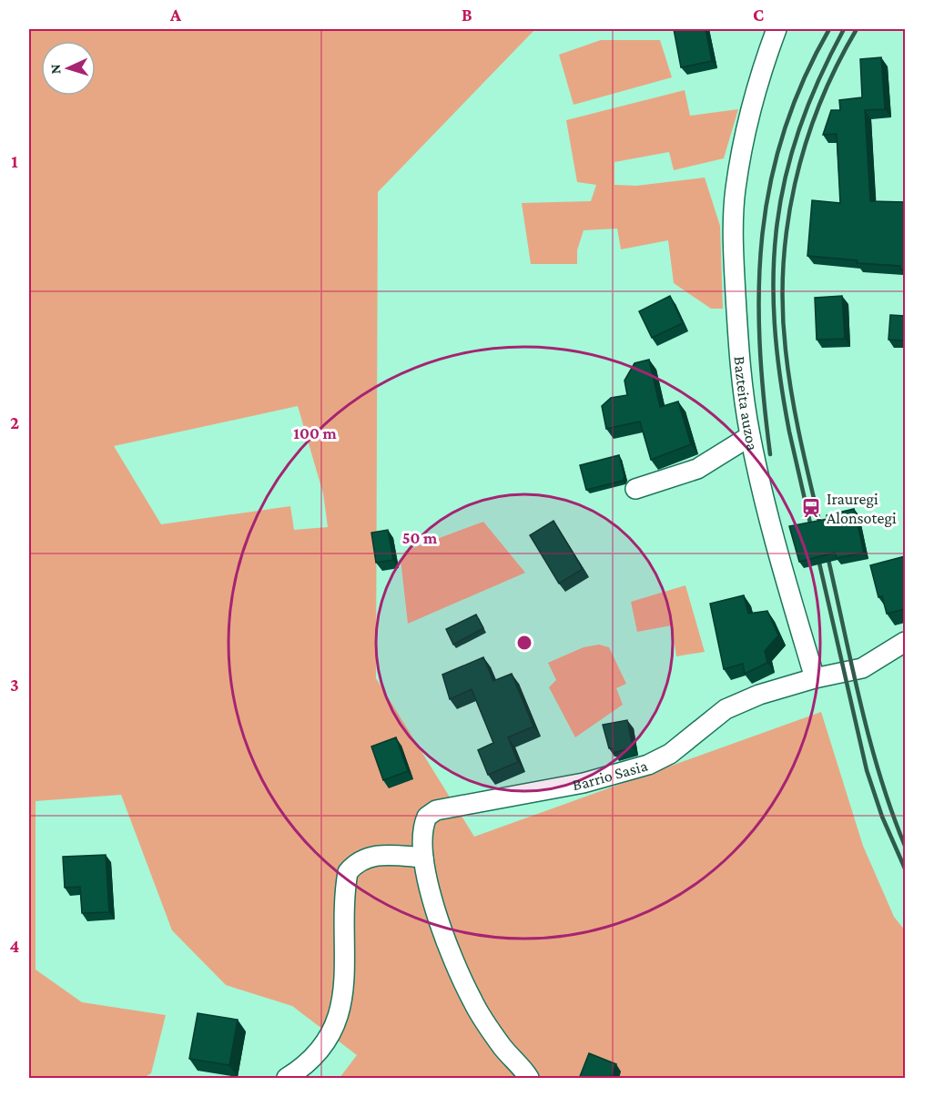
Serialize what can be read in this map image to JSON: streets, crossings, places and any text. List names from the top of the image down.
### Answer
{
  "streets": {
    "street": ["Bazteita auzoa", "Barrio Sasia"]
  },
  "crossings": [
    ["Bazteita auzoa", "Barrio Sasia"]
  ],
  "places": {
    "station": ["Irauregi Alonsotegi"]
  },
  "north": "left",
  "grid": {
    "columns": ["A", "B", "C"],
    "rows": [
      "1",
      "2",
      "3",
      "4"
    ]
  },
  "rings": ["100 m", "50 m"]
}
